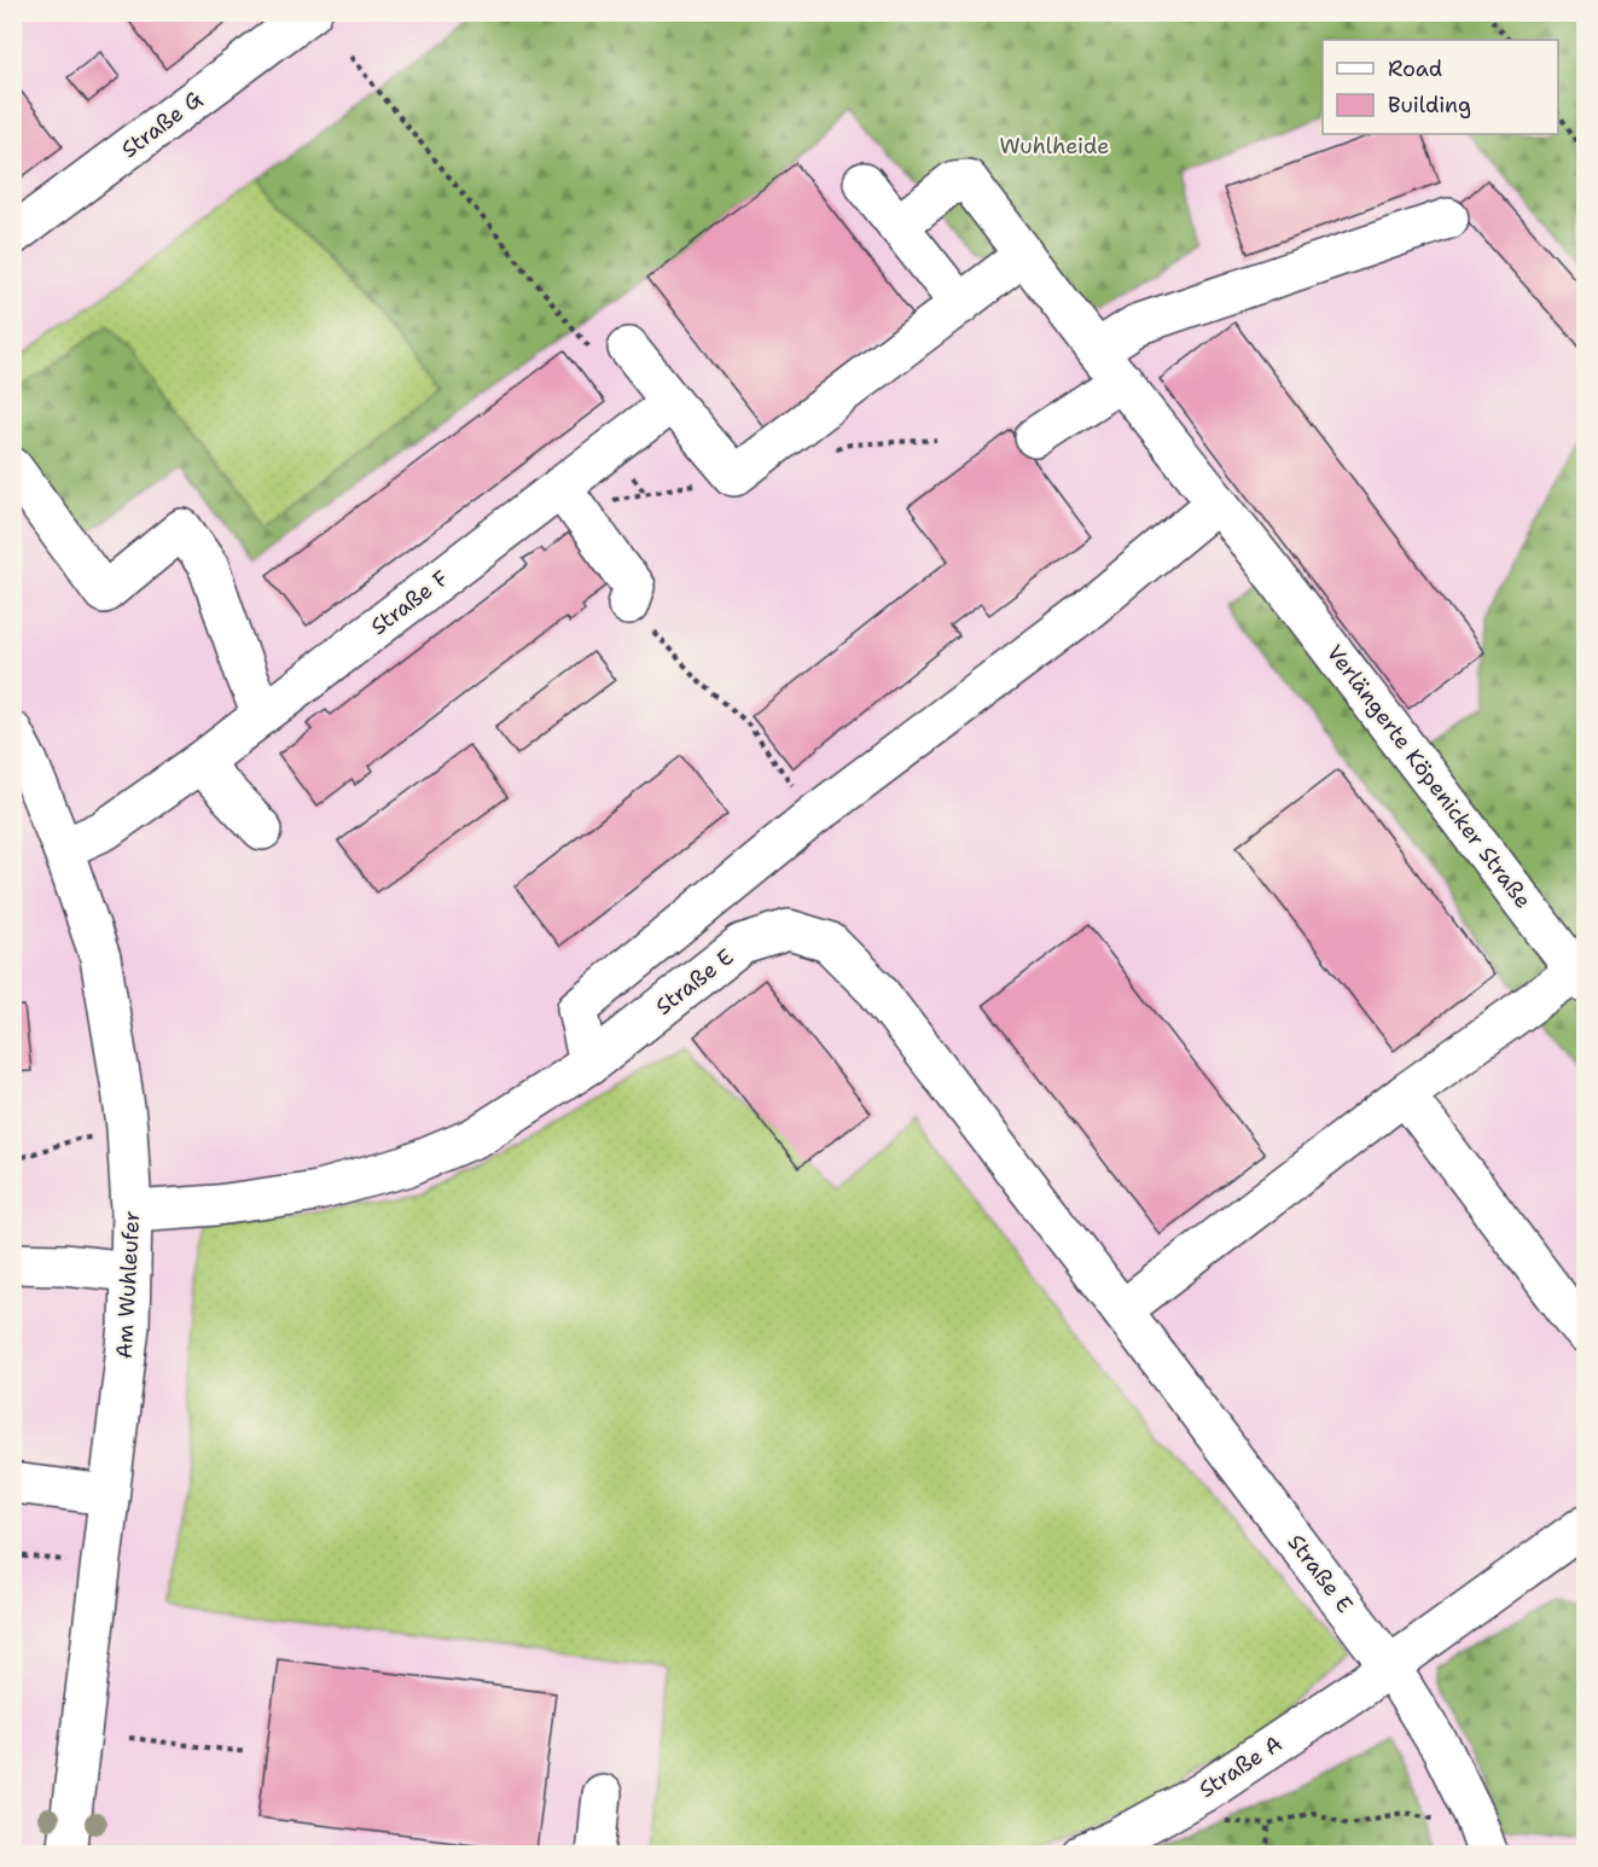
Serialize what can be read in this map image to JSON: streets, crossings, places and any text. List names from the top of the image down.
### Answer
{
  "streets": {
    "street": [
      "Straße G",
      "Straße F",
      "Verlängerte Köpenicker Straße",
      "Straße E",
      "Am Wuhleufer",
      "Straße A"
    ]
  },
  "crossings": [
    ["Straße F", "Am Wuhleufer"],
    ["Straße E", "Am Wuhleufer"],
    ["Straße E", "Straße A"]
  ],
  "parks": ["Wuhlheide"],
  "legend": ["Road", "Building"]
}
